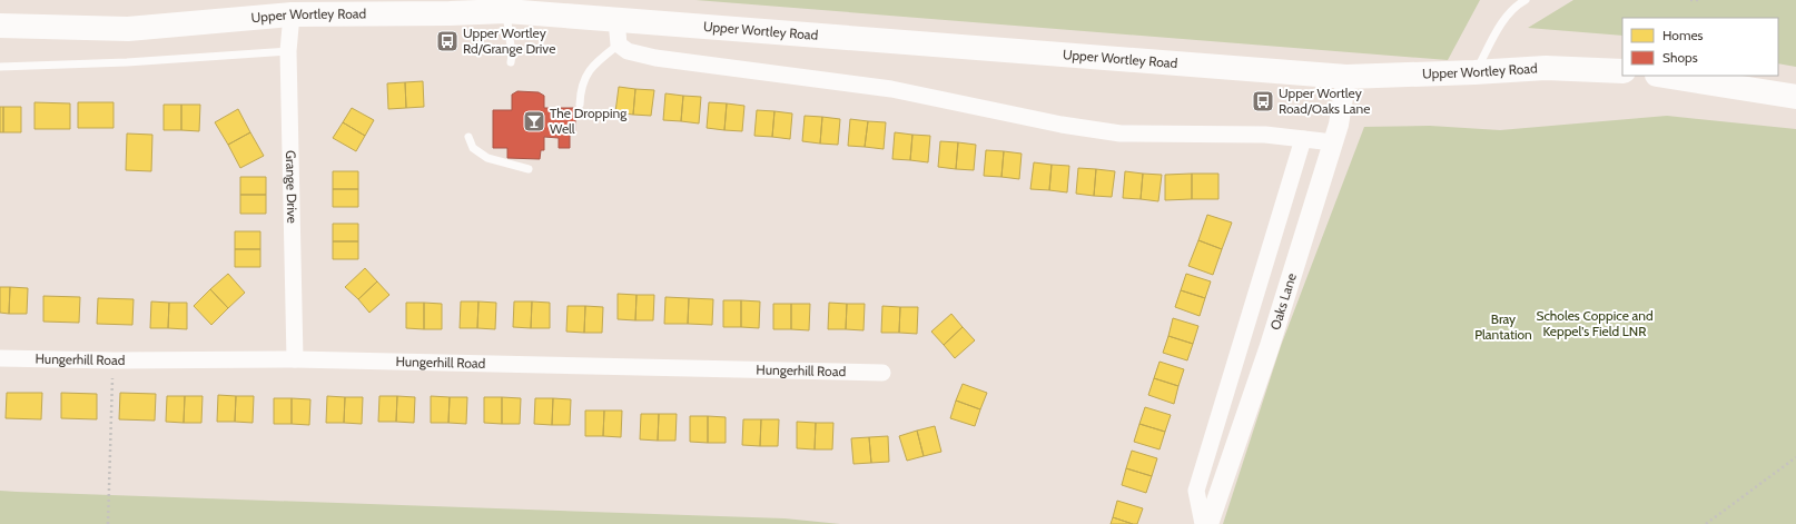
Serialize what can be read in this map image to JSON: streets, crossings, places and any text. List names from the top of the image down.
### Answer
{
  "streets": {
    "main road": ["Upper Wortley Road"],
    "street": ["Grange Drive", "Oaks Lane", "Hungerhill Road"]
  },
  "crossings": [
    ["Upper Wortley Road", "Grange Drive"],
    ["Upper Wortley Road", "Oaks Lane"],
    ["Grange Drive", "Hungerhill Road"]
  ],
  "parks": ["Scholes Coppice and Keppel's Field LNR", "Bray Plantation"],
  "places": {
    "bus stop": ["Upper Wortley Rd/Grange Drive", "Upper Wortley Road/Oaks Lane"],
    "bar": ["The Dropping Well"]
  },
  "legend": ["Homes", "Shops"]
}
